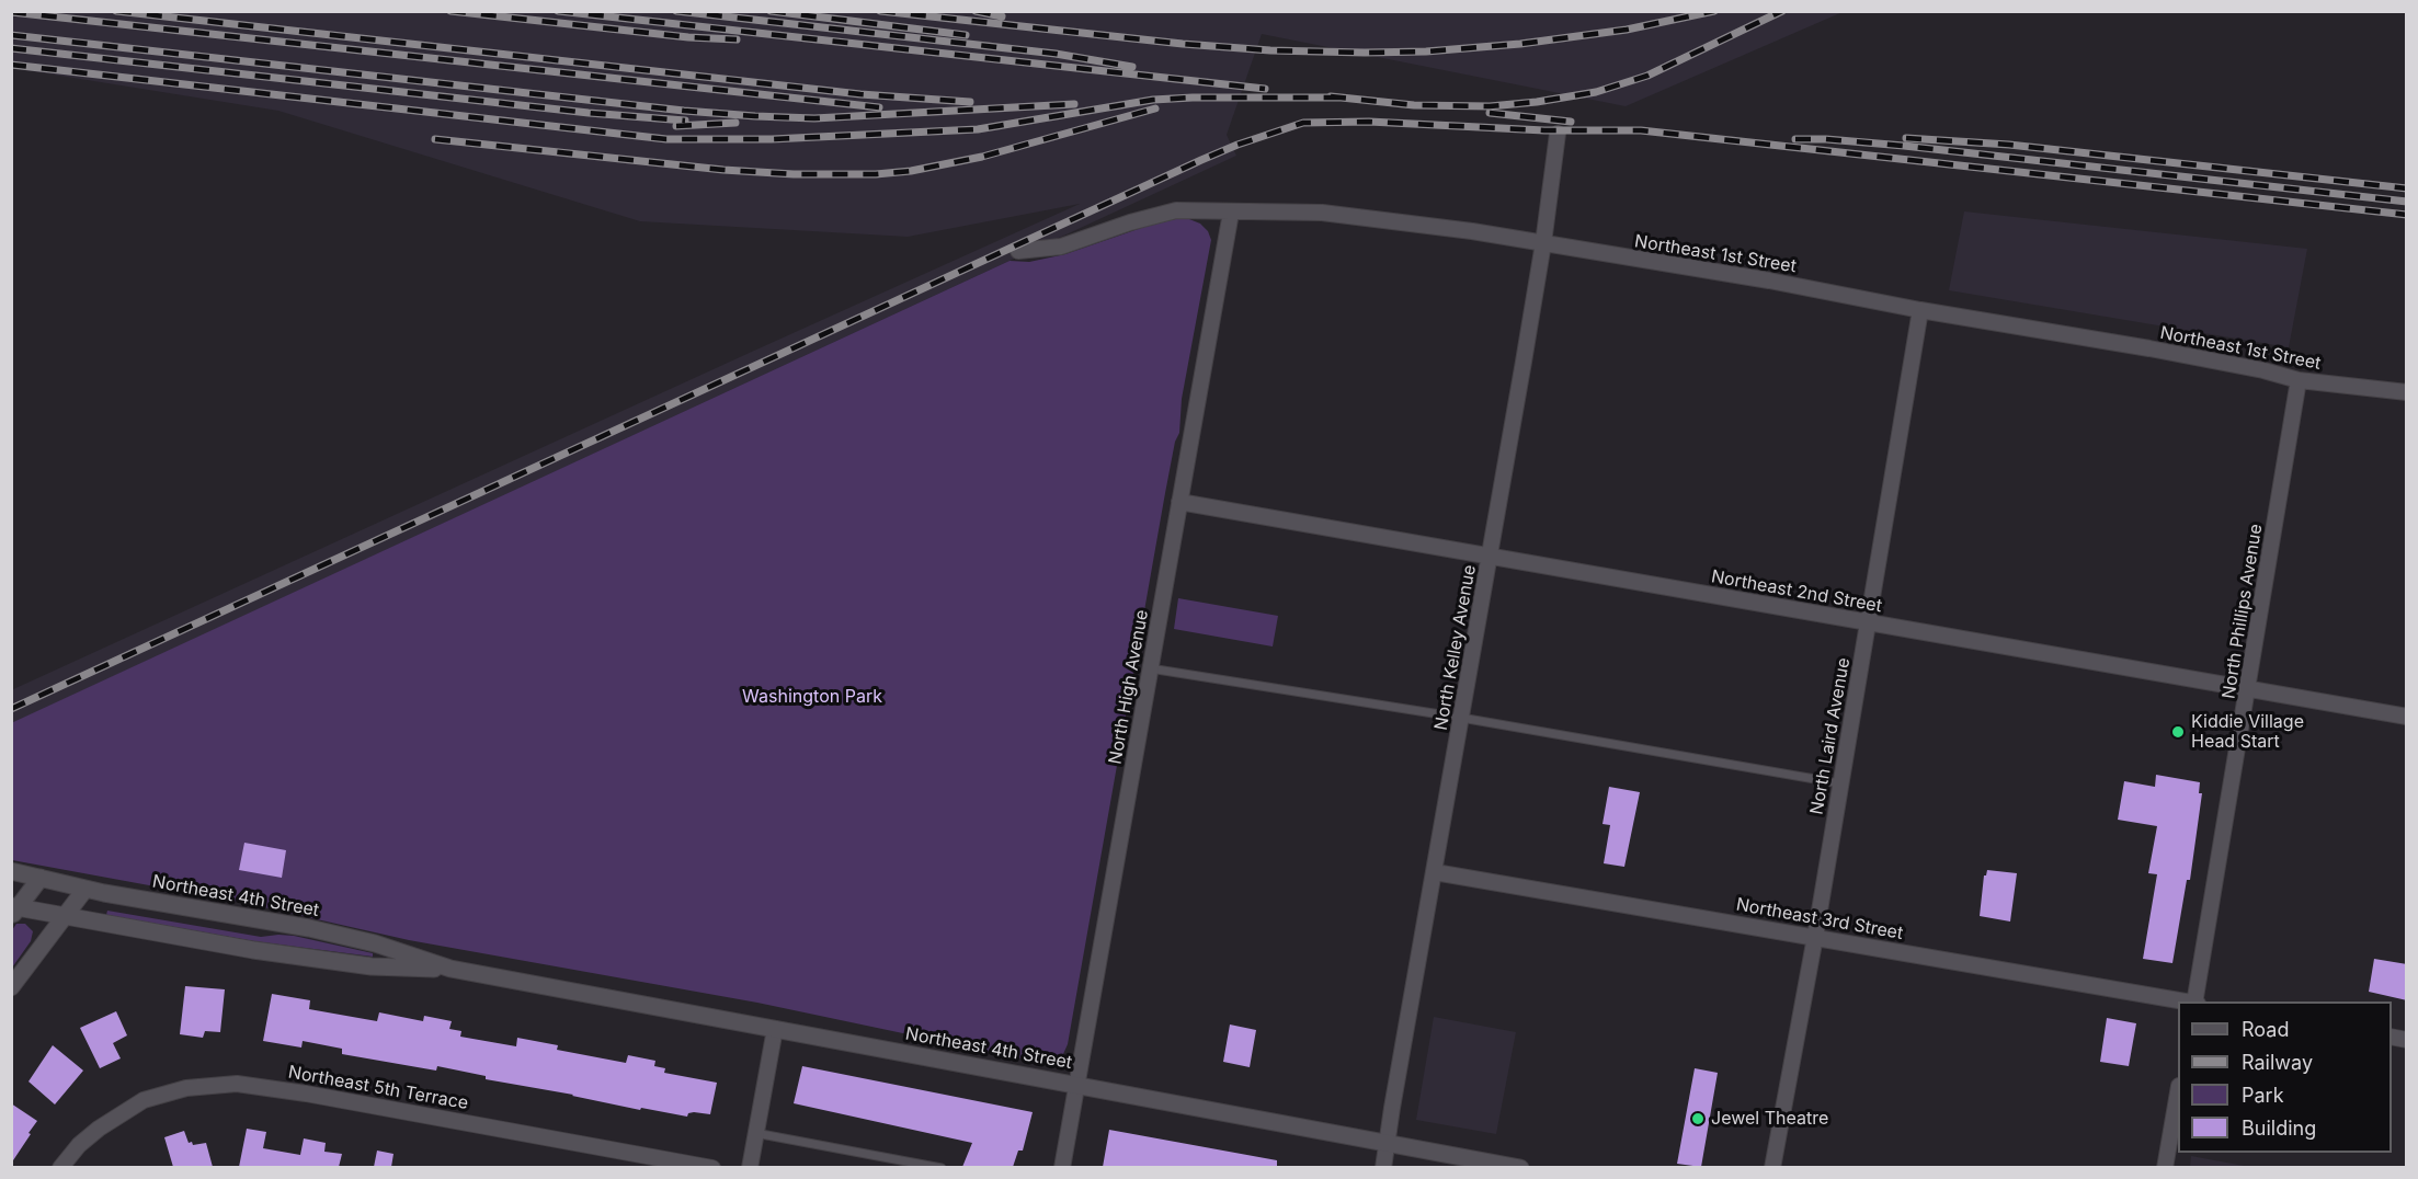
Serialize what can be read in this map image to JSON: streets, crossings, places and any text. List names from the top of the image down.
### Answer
{
  "streets": {
    "main road": ["Northeast 4th Street"],
    "street": [
      "Northeast 1st Street",
      "Northeast 2nd Street",
      "North Phillips Avenue",
      "North Kelley Avenue",
      "North High Avenue",
      "North Laird Avenue",
      "Northeast 3rd Street",
      "Northeast 5th Terrace"
    ]
  },
  "crossings": [
    ["Northeast 1st Street", "North Phillips Avenue"],
    ["Northeast 1st Street", "North Kelley Avenue"],
    ["Northeast 1st Street", "North High Avenue"],
    ["Northeast 1st Street", "North Laird Avenue"],
    ["Northeast 2nd Street", "North Phillips Avenue"],
    ["Northeast 2nd Street", "North Kelley Avenue"],
    ["Northeast 2nd Street", "North High Avenue"],
    ["Northeast 2nd Street", "North Laird Avenue"],
    ["North Kelley Avenue", "Northeast 4th Street"],
    ["North Kelley Avenue", "Northeast 3rd Street"],
    ["North High Avenue", "Northeast 4th Street"],
    ["North Laird Avenue", "Northeast 3rd Street"]
  ],
  "parks": ["Washington Park"],
  "places": ["Kiddie Village Head Start", "Jewel Theatre"],
  "legend": [
    "Road",
    "Railway",
    "Park",
    "Building"
  ]
}
